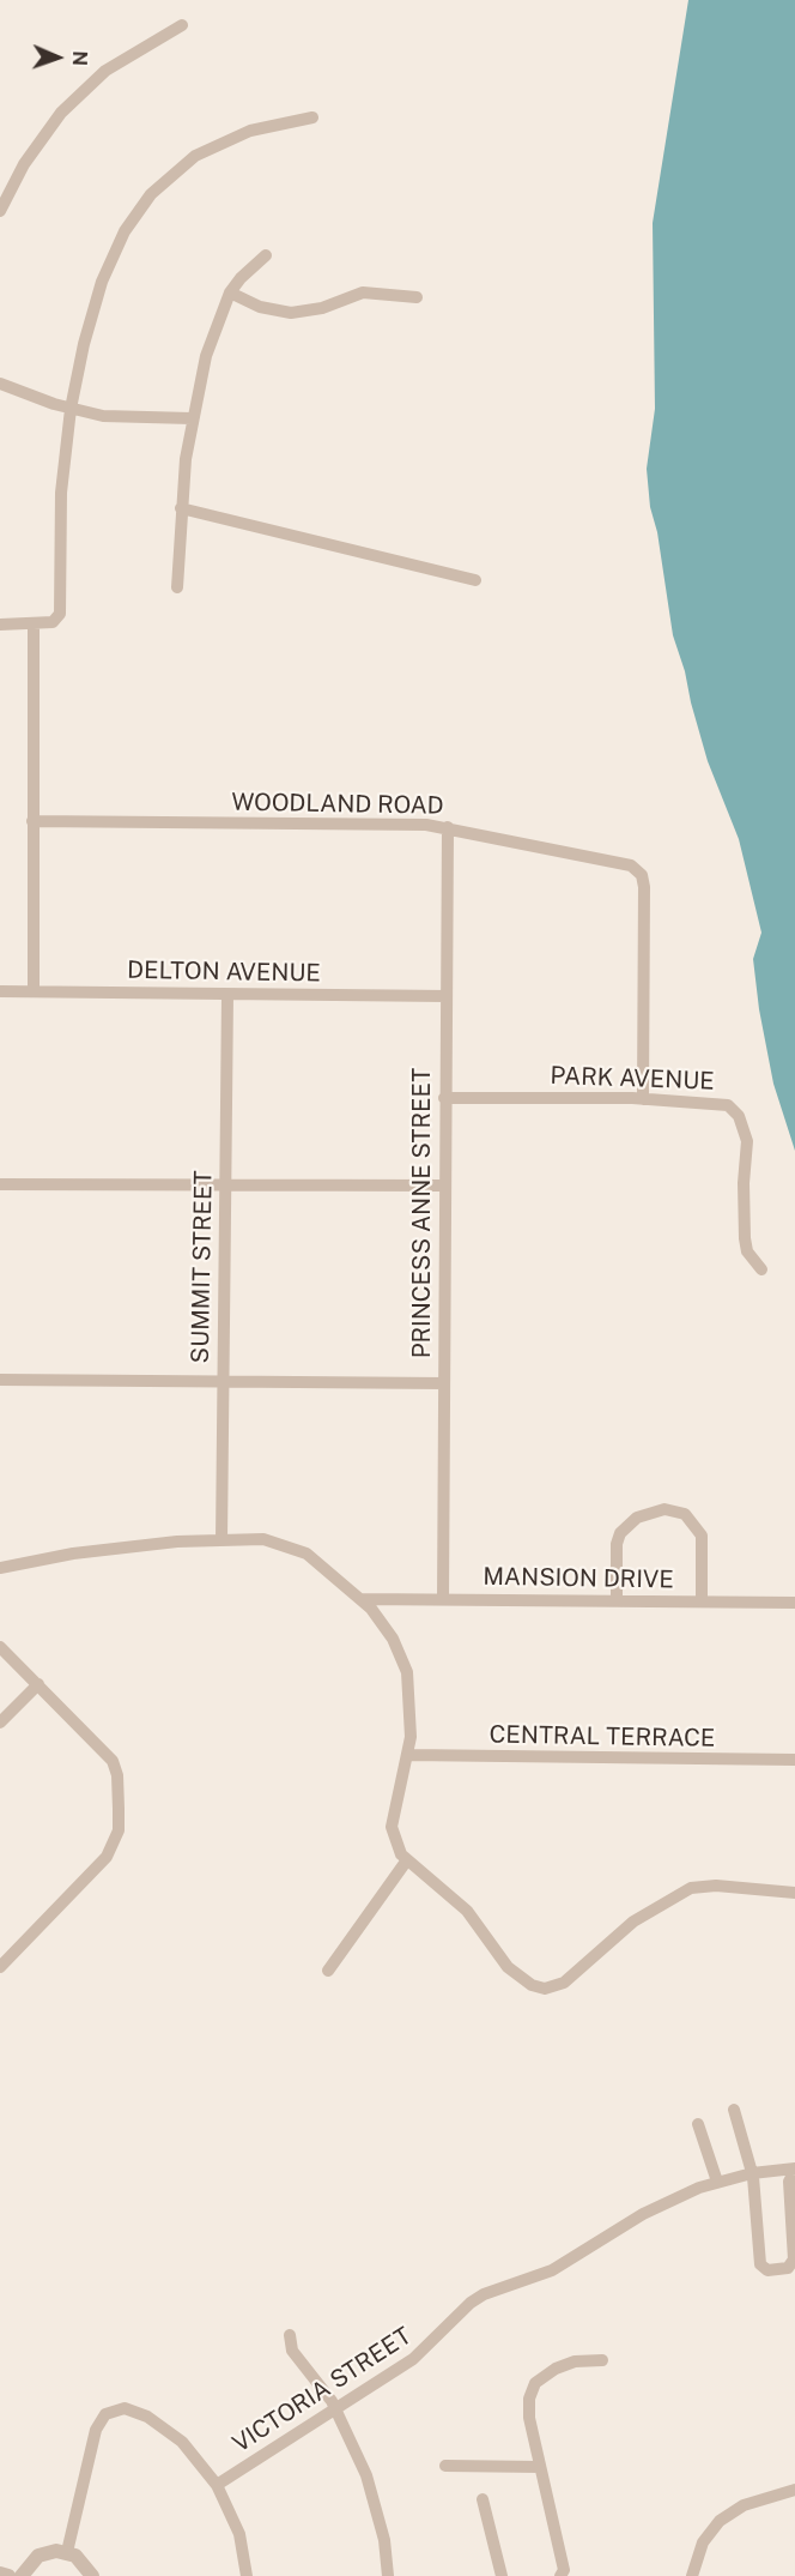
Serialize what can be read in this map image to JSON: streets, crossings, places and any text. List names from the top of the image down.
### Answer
{
  "streets": {
    "street": [
      "WOODLAND ROAD",
      "DELTON AVENUE",
      "PARK AVENUE",
      "PRINCESS ANNE STREET",
      "SUMMIT STREET",
      "MANSION DRIVE",
      "CENTRAL TERRACE",
      "VICTORIA STREET"
    ]
  },
  "crossings": [
    ["WOODLAND ROAD", "PARK AVENUE"],
    ["WOODLAND ROAD", "PRINCESS ANNE STREET"],
    ["DELTON AVENUE", "PRINCESS ANNE STREET"],
    ["DELTON AVENUE", "SUMMIT STREET"],
    ["PARK AVENUE", "PRINCESS ANNE STREET"],
    ["PRINCESS ANNE STREET", "MANSION DRIVE"]
  ],
  "north": "right"
}
